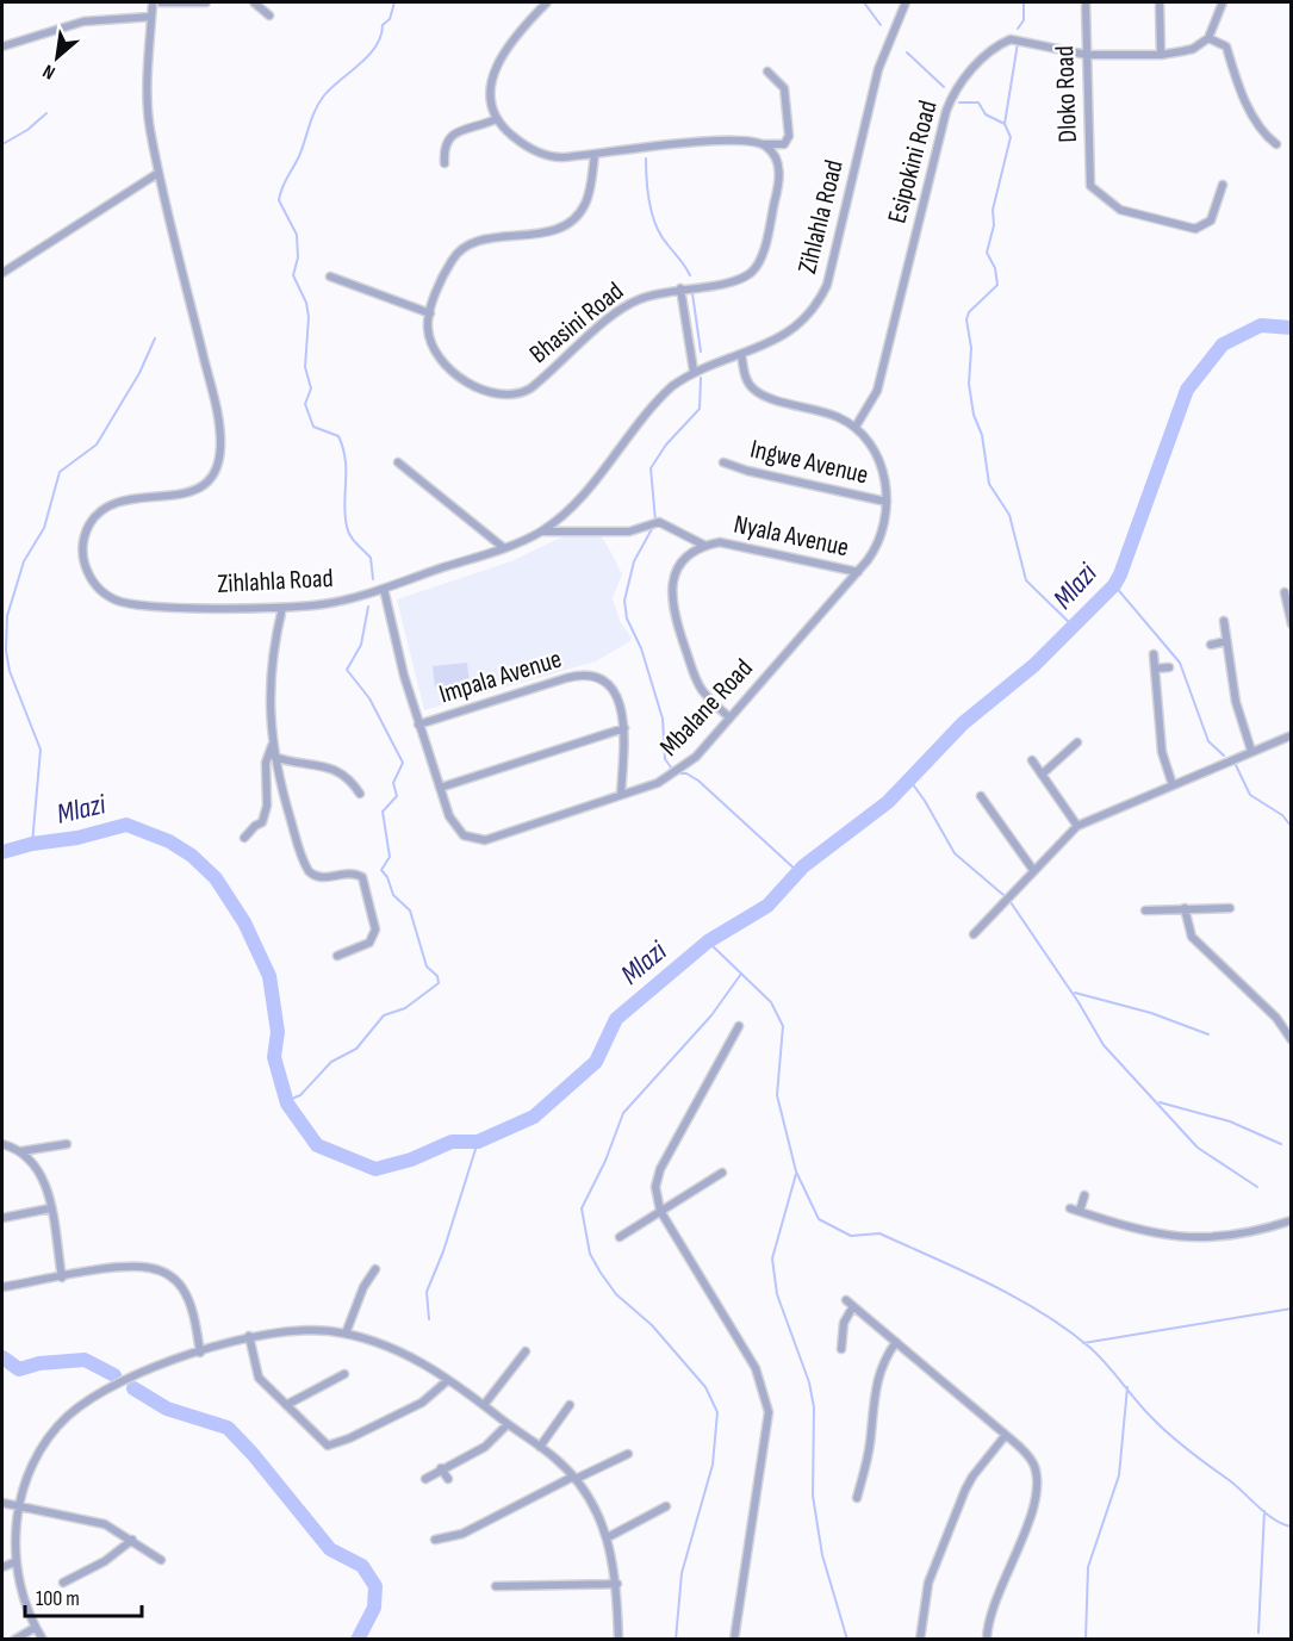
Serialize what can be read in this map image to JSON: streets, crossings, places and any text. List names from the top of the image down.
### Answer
{
  "streets": {
    "street": [
      "Dloko Road",
      "Esipokini Road",
      "Zihlahla Road",
      "Bhasini Road",
      "Ingwe Avenue",
      "Nyala Avenue",
      "Impala Avenue",
      "Mbalane Road"
    ]
  },
  "crossings": [
    ["Dloko Road", "Esipokini Road"],
    ["Esipokini Road", "Mbalane Road"],
    ["Zihlahla Road", "Mbalane Road"],
    ["Ingwe Avenue", "Mbalane Road"],
    ["Nyala Avenue", "Mbalane Road"],
    ["Impala Avenue", "Mbalane Road"]
  ],
  "water": ["Mlazi"],
  "scale_bar": "100 m",
  "north": "bottom left"
}
